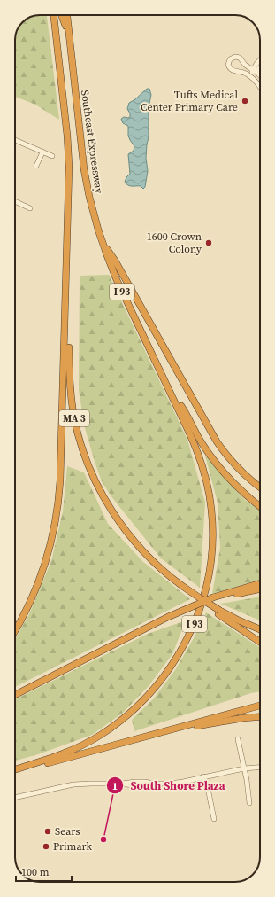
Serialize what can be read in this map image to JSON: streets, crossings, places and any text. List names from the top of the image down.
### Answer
{
  "streets": {
    "highway": ["Southeast Expressway", "I 93", "MA 3"]
  },
  "crossings": [
    ["Southeast Expressway", "I 93"],
    ["I 93", "MA 3"]
  ],
  "places": [
    "Tufts Medical Center Primary Care",
    "1600 Crown Colony",
    "Sears",
    "South Shore Plaza",
    "Primark"
  ],
  "scale_bar": "100 m"
}
